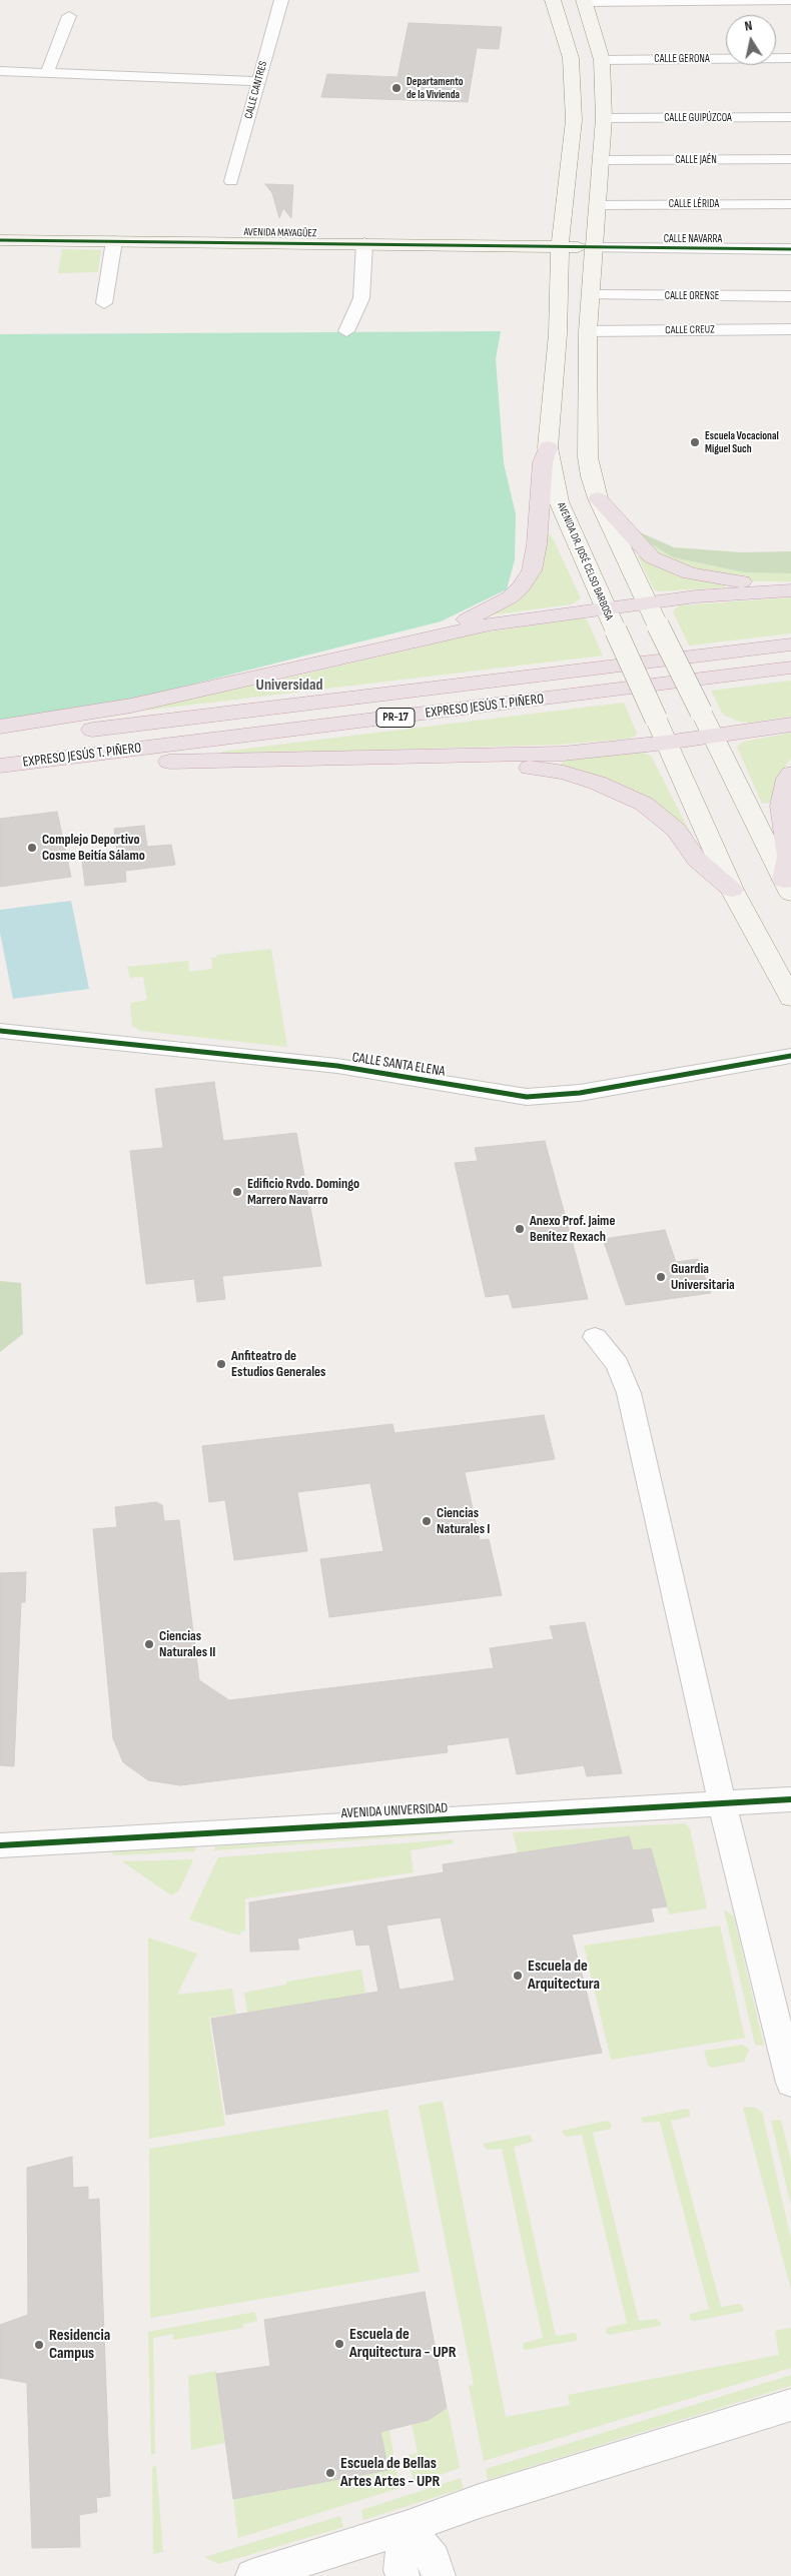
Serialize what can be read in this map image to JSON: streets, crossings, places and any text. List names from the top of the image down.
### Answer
{
  "streets": {
    "highway": ["EXPRESO JESÚS T. PIÑERO", "PR-17"],
    "main road": ["AVENIDA MAYAGÜEZ", "AVENIDA DR. JOSÉ CELSO BARBOSA"],
    "street": [
      "CALLE GERONA",
      "CALLE CANTRES",
      "CALLE GUIPÚZCOA",
      "CALLE JAÉN",
      "CALLE LÉRIDA",
      "CALLE NAVARRA",
      "CALLE ORENSE",
      "CALLE CREUZ",
      "CALLE SANTA ELENA",
      "AVENIDA UNIVERSIDAD"
    ]
  },
  "crossings": [
    ["AVENIDA MAYAGÜEZ", "CALLE NAVARRA"],
    ["AVENIDA MAYAGÜEZ", "AVENIDA DR. JOSÉ CELSO BARBOSA"]
  ],
  "districts": ["Universidad"],
  "places": [
    "Departamento de la Vivienda",
    "Escuela Vocacional Miguel Such",
    "Complejo Deportivo Cosme Beitía Sálamo",
    "Edificio Rvdo. Domingo Marrero Navarro",
    "Anexo Prof. Jaime Benítez Rexach",
    "Guardia Universitaria",
    "Anfiteatro de Estudios Generales",
    "Ciencias Naturales I",
    "Ciencias Naturales II",
    "Escuela de Arquitectura",
    "Escuela de Arquitectura - UPR",
    "Residencia Campus",
    "Escuela de Bellas Artes Artes - UPR"
  ],
  "north": "top"
}
